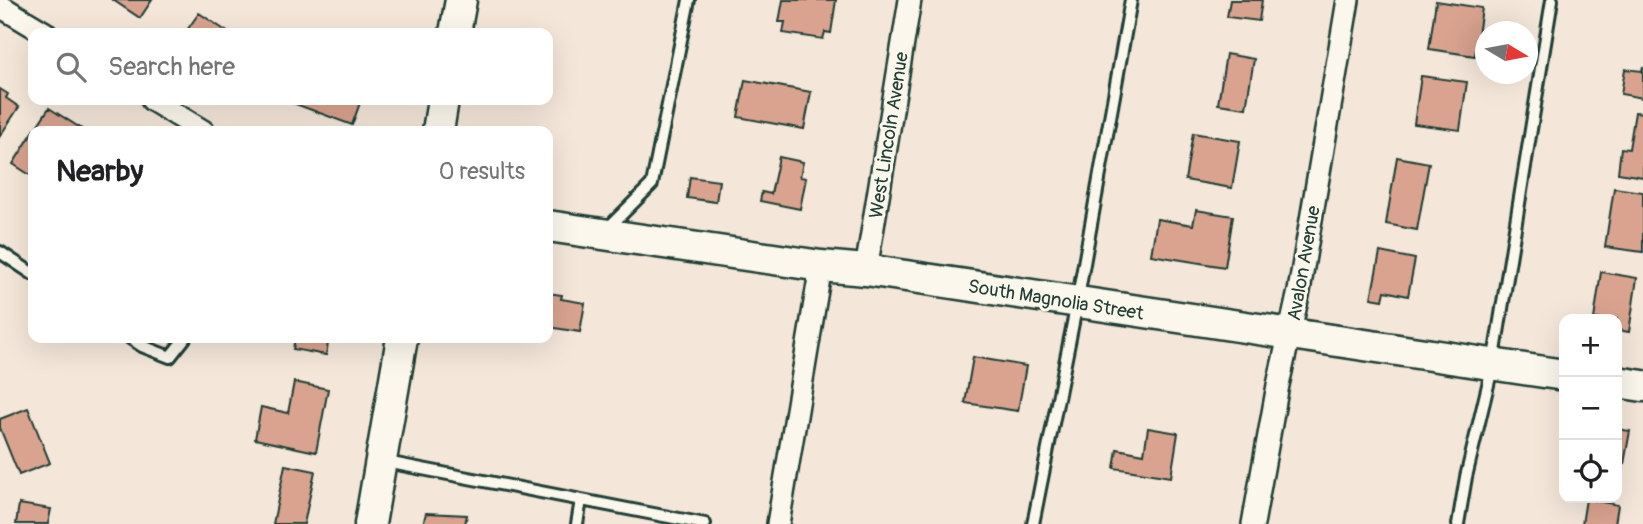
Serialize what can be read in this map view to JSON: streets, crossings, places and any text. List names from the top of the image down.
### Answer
{
  "streets": {
    "street": ["West Lincoln Avenue", "Avalon Avenue", "South Magnolia Street"]
  },
  "crossings": [
    ["West Lincoln Avenue", "South Magnolia Street"],
    ["Avalon Avenue", "South Magnolia Street"]
  ],
  "north": "right",
  "page": {
    "search": "Search here",
    "heading": ["Nearby", "0 results"],
    "map_buttons": ["+", "−"]
  }
}
